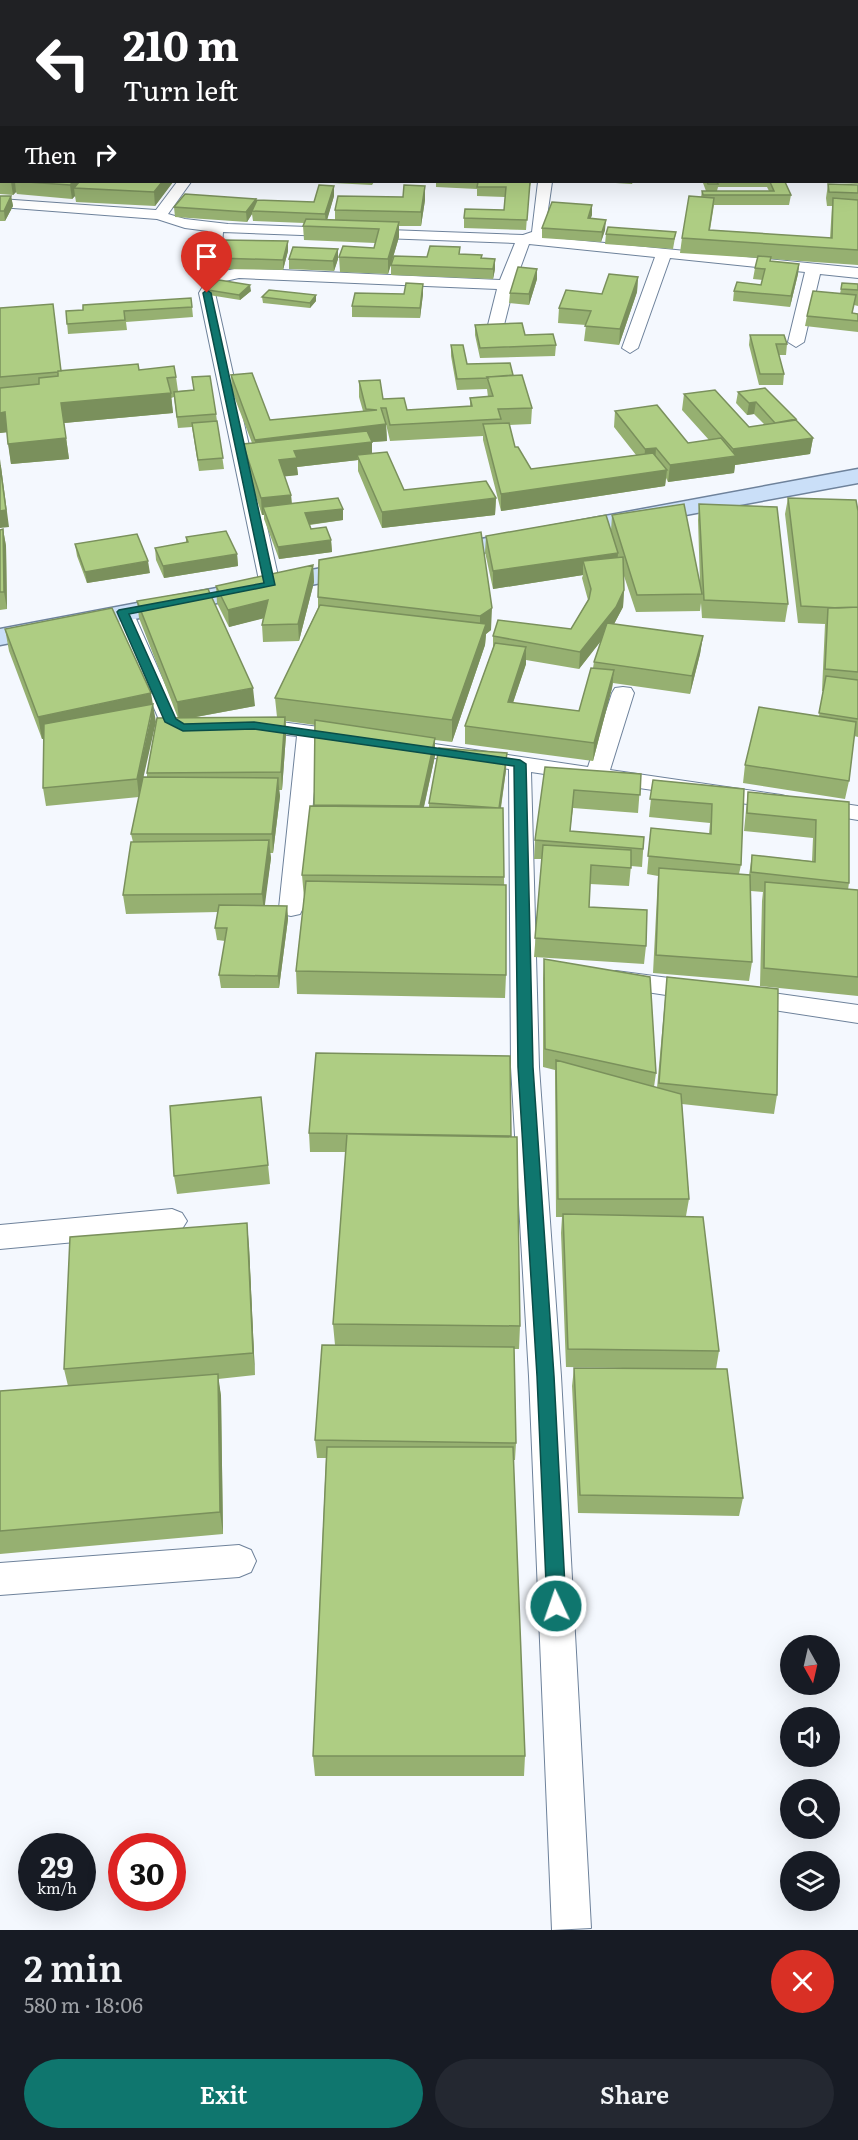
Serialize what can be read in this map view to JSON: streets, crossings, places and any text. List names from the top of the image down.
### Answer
{
  "north": "bottom",
  "page": {
    "turn": ["210 m", "Turn left"],
    "then": "Then",
    "speed": "29 km/h",
    "limit": "30",
    "heading": ["2 min", "580 m · 18:06"],
    "buttons": ["Exit", "Share"]
  }
}
